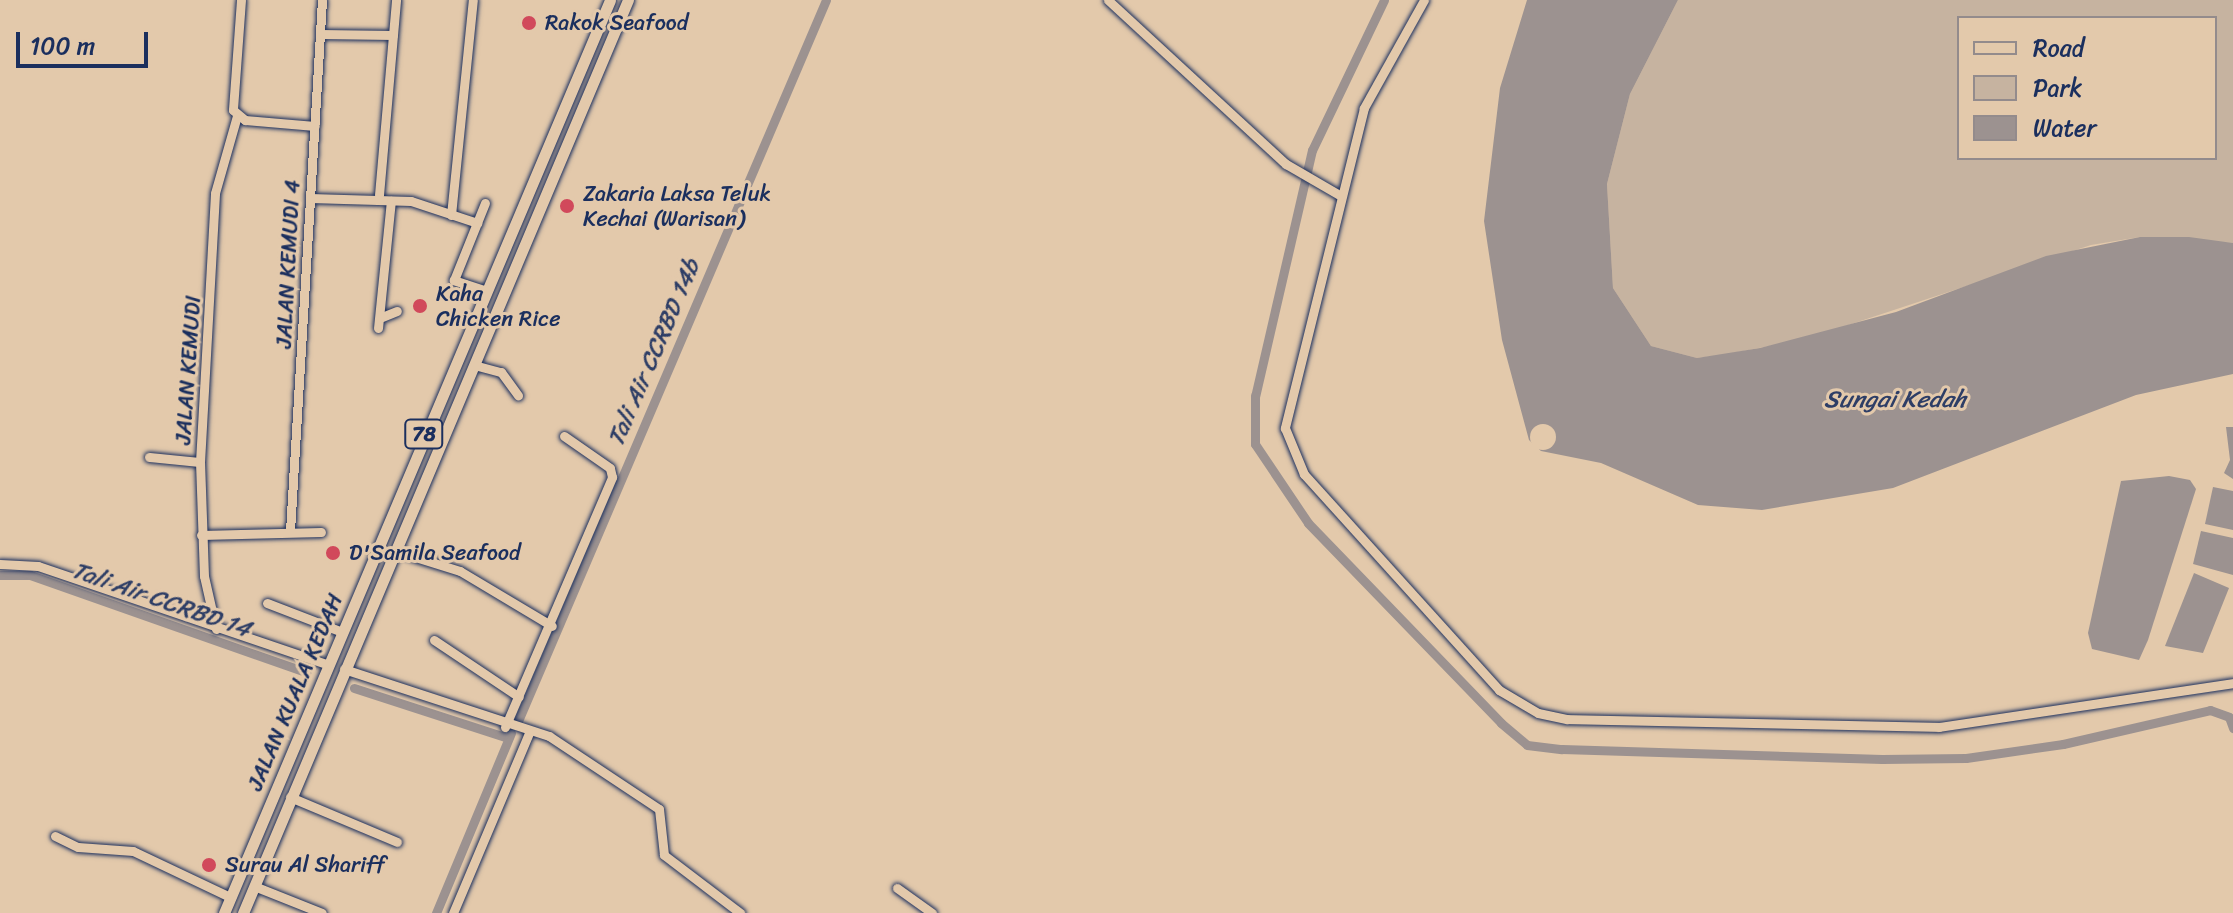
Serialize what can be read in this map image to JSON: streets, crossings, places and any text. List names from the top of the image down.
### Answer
{
  "streets": {
    "main road": ["78", "JALAN KUALA KEDAH"],
    "street": ["JALAN KEMUDI 4", "JALAN KEMUDI"]
  },
  "water": ["Tali Air CCRBD 14b", "Sungai Kedah", "Tali Air CCRBD 14"],
  "places": [
    "Rakok Seafood",
    "Zakaria Laksa Teluk Kechai (Warisan)",
    "Kaha Chicken Rice",
    "D'Samila Seafood",
    "Surau Al Shariff"
  ],
  "legend": ["Road", "Park", "Water"],
  "scale_bar": "100 m"
}
